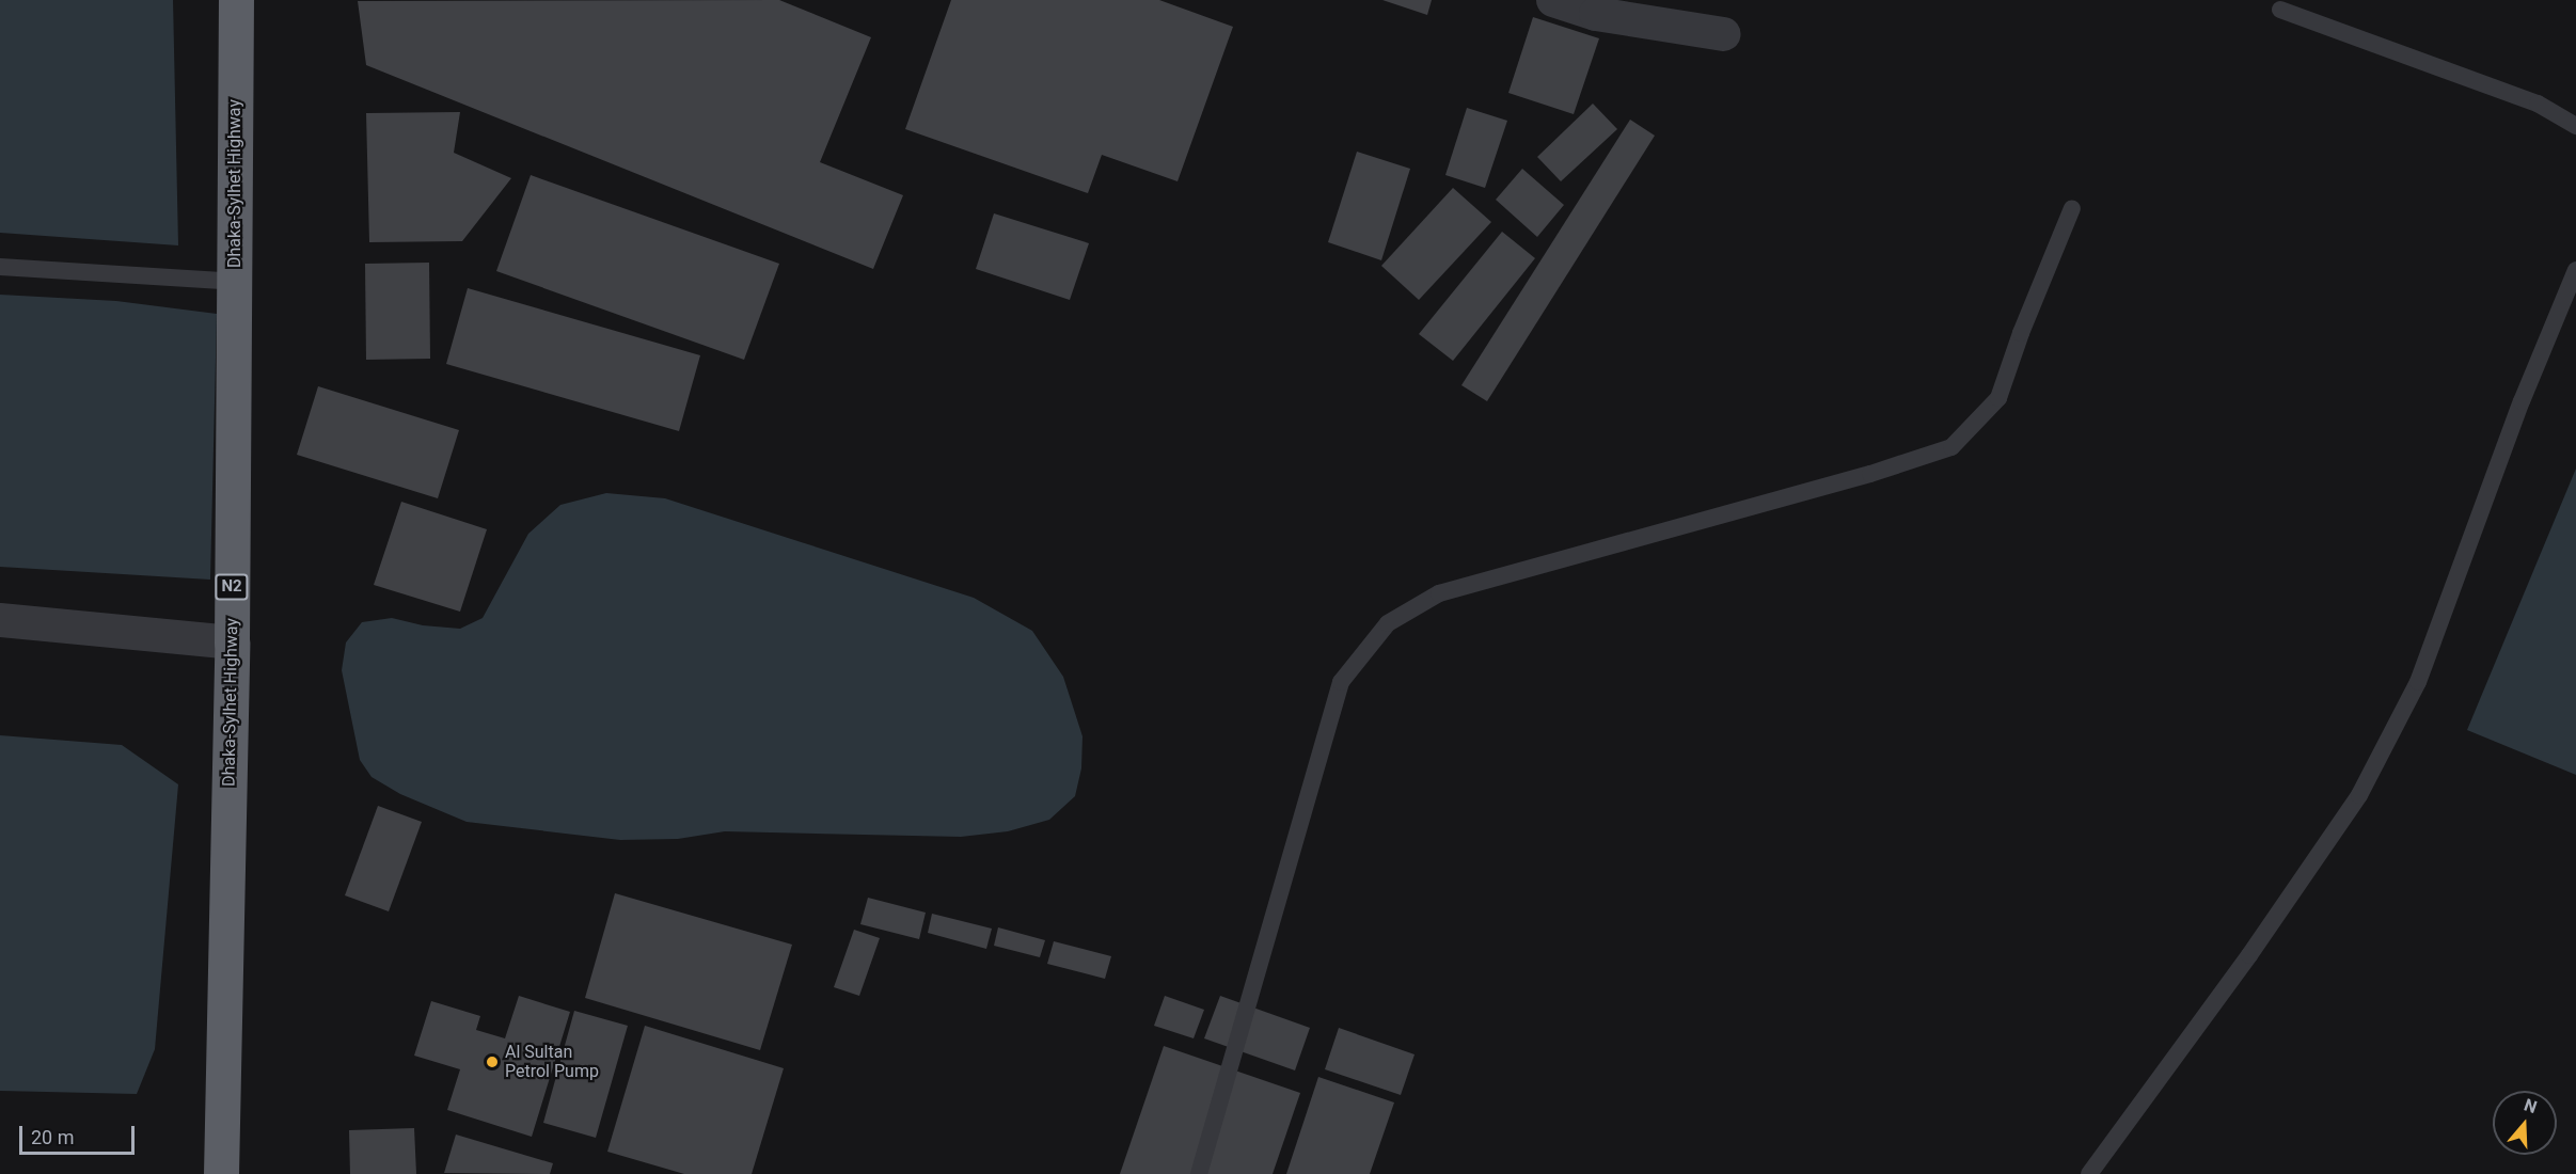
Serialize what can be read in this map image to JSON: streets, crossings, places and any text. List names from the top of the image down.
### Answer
{
  "streets": {
    "highway": ["Dhaka-Sylhet Highway", "N2"]
  },
  "places": ["Al Sultan Petrol Pump"],
  "scale_bar": "20 m",
  "north": "top"
}
